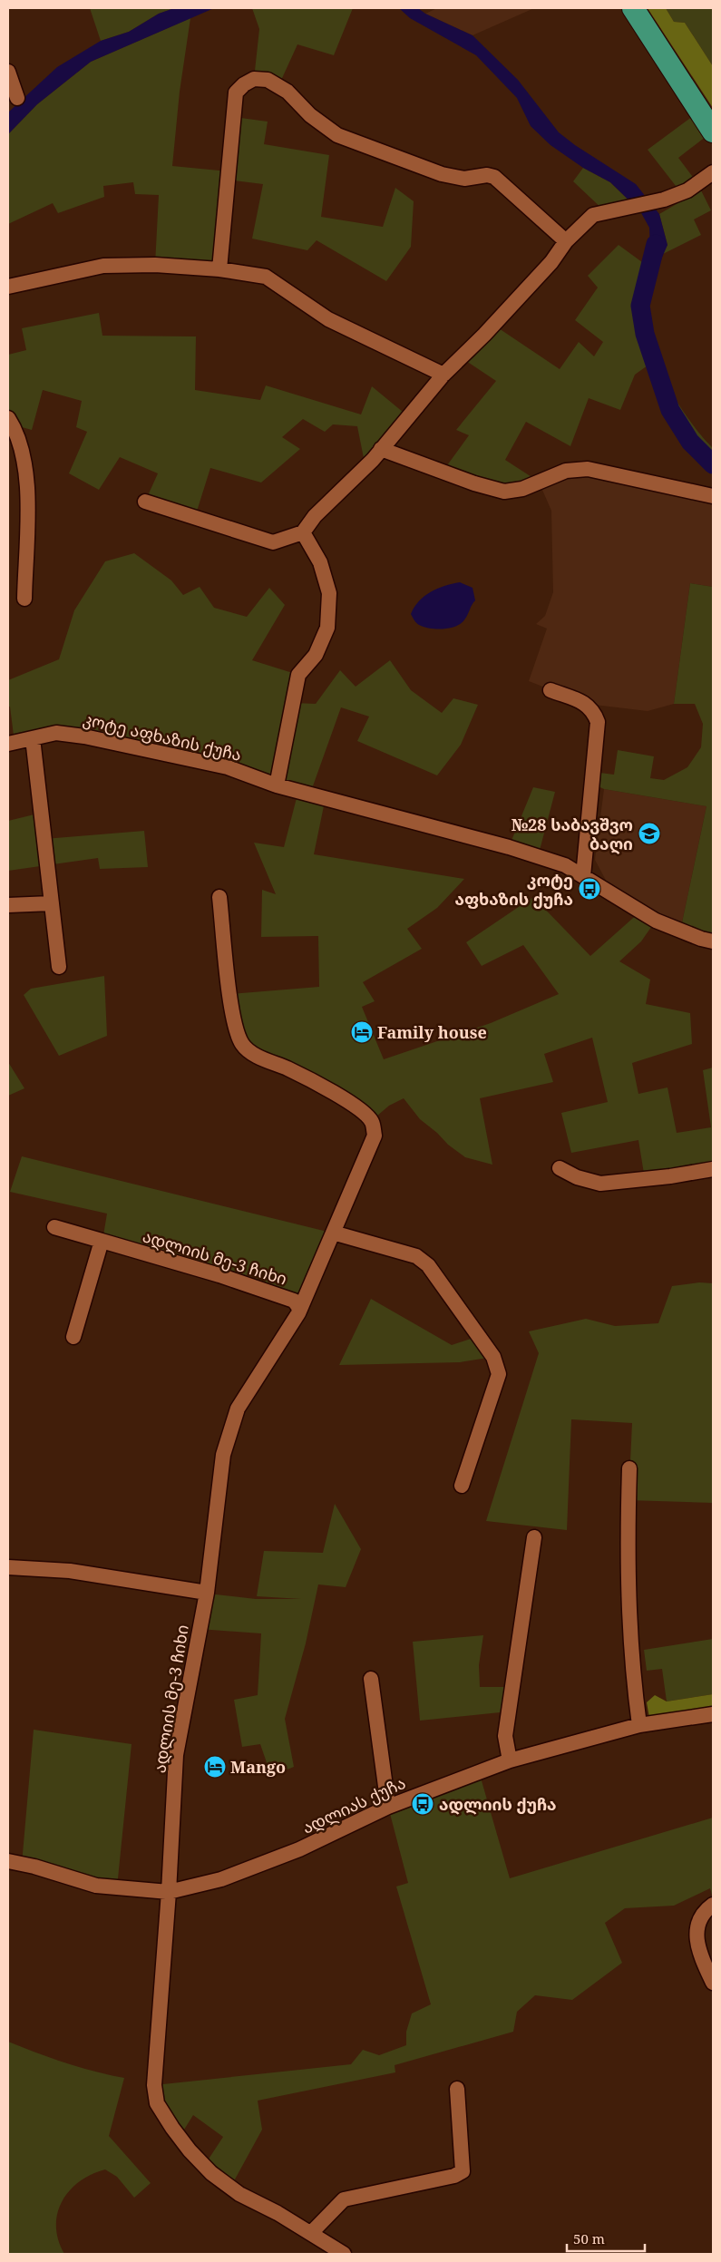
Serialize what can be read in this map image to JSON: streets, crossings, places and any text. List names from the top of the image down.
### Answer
{
  "streets": {
    "street": ["კოტე აფხაზის ქუჩა", "ადლიის მე-3 ჩიხი", "ადლიას ქუჩა"]
  },
  "crossings": [
    ["ადლიის მე-3 ჩიხი", "ადლიას ქუჩა"]
  ],
  "places": {
    "school or university": ["№28 საბავშვო ბაღი"],
    "bus stop": ["კოტე აფხაზის ქუჩა", "ადლიის ქუჩა"],
    "hotel": ["Family house", "Mango"]
  },
  "scale_bar": "50 m"
}
